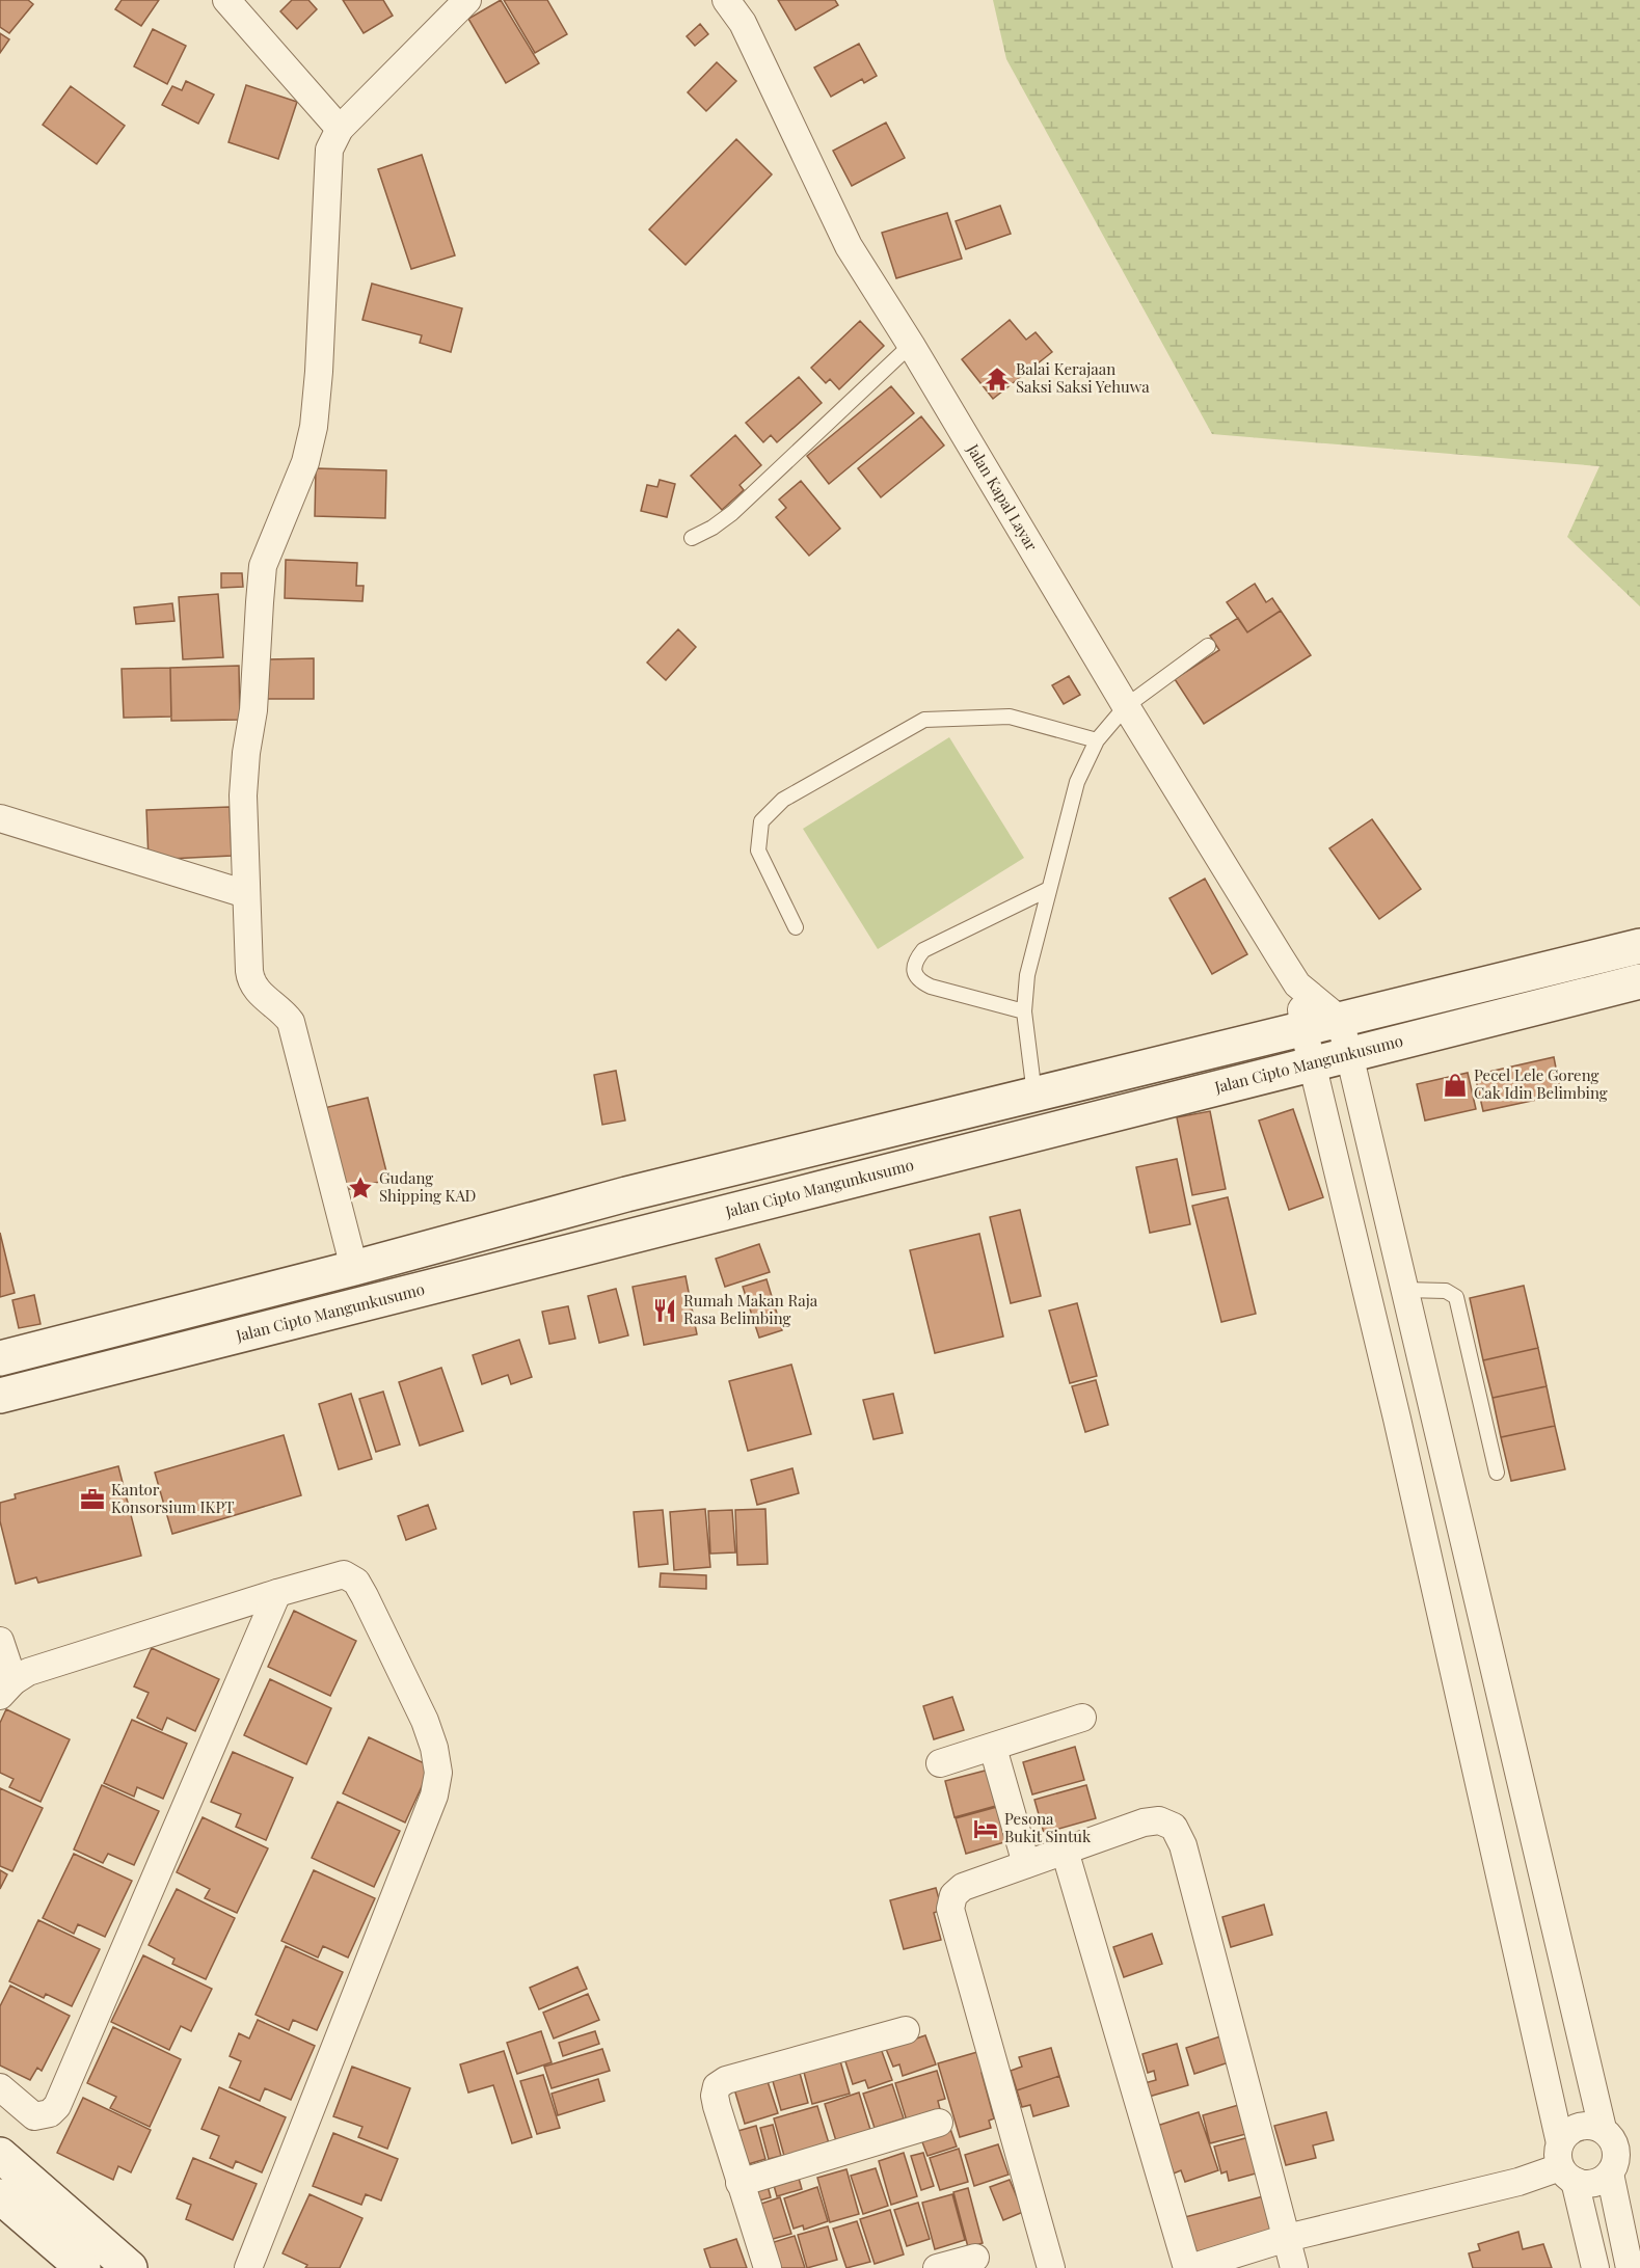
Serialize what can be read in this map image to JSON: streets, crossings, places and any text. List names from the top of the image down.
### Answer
{
  "streets": {
    "street": ["Jalan Kapal Layar", "Jalan Cipto Mangunkusumo"]
  },
  "places": {
    "temple": ["Balai Kerajaan Saksi Saksi Yehuwa"],
    "shop": ["Pecel Lele Goreng Cak Idin Belimbing"],
    "place": ["Gudang Shipping KAD"],
    "restaurant": ["Rumah Makan Raja Rasa Belimbing"],
    "office": ["Kantor Konsorsium IKPT"],
    "hotel": ["Pesona Bukit Sintuk"]
  }
}
